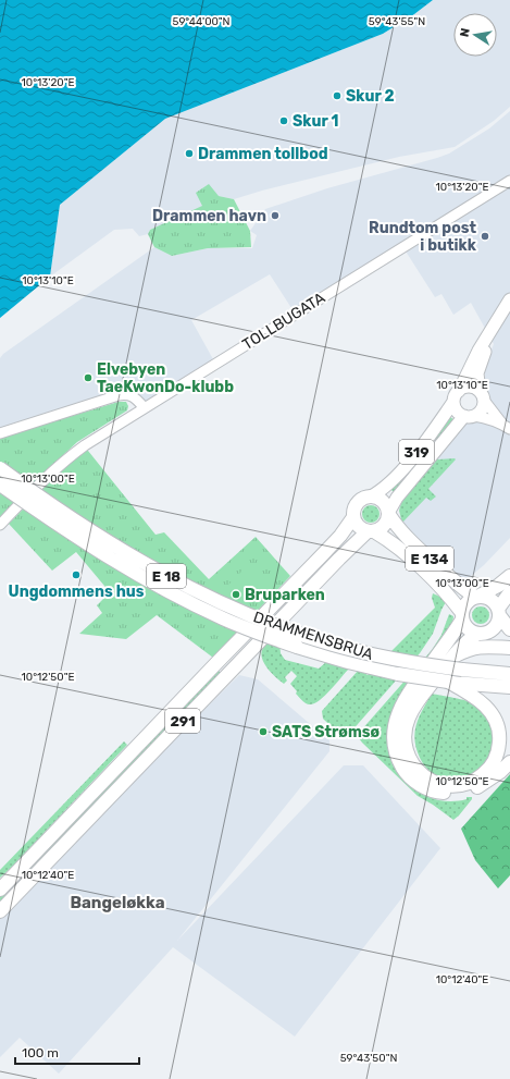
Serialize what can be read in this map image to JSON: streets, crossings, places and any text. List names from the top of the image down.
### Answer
{
  "streets": {
    "highway": [
      "E 134",
      "E 18",
      "DRAMMENSBRUA",
      "291"
    ],
    "main road": ["TOLLBUGATA", "319"]
  },
  "crossings": [
    ["319", "E 134"],
    ["319", "291"],
    ["E 134", "E 18"],
    ["E 134", "291"],
    ["E 18", "DRAMMENSBRUA"]
  ],
  "districts": ["Bangeløkka"],
  "places": [
    "Skur 2",
    "Skur 1",
    "Drammen tollbod",
    "Drammen havn",
    "Rundtom post i butikk",
    "Elvebyen TaeKwonDo-klubb",
    "Ungdommens hus",
    "Bruparken",
    "SATS Strømsø"
  ],
  "scale_bar": "100 m",
  "north": "left",
  "coordinates": [
    "59°44'00\"N",
    "59°43'55\"N",
    "10°13'20\"E",
    "10°13'10\"E",
    "10°13'00\"E",
    "10°12'50\"E",
    "10°12'40\"E",
    "59°43'50\"N"
  ]
}
